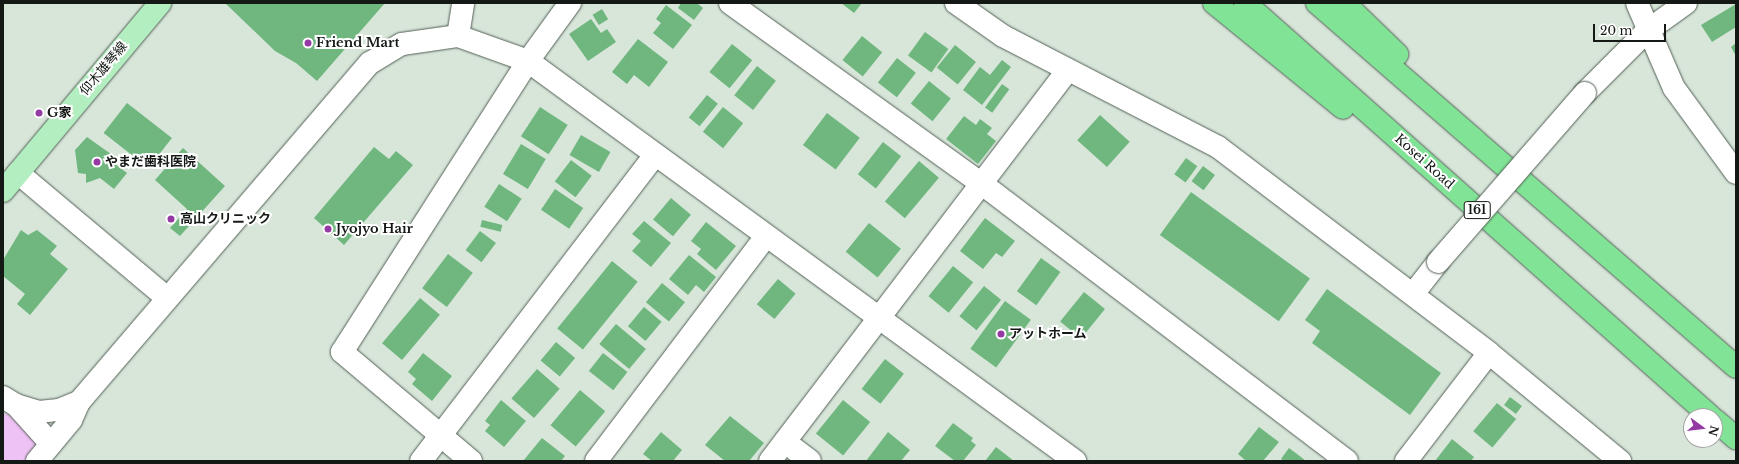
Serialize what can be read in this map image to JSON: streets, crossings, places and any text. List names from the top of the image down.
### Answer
{
  "streets": {
    "highway": ["Kosei Road", "161"],
    "main road": ["仰木雄琴線"]
  },
  "places": [
    "Friend Mart",
    "G家",
    "やまだ歯科医院",
    "高山クリニック",
    "Jyojyo Hair",
    "アットホーム"
  ],
  "scale_bar": "20 m",
  "north": "right"
}
